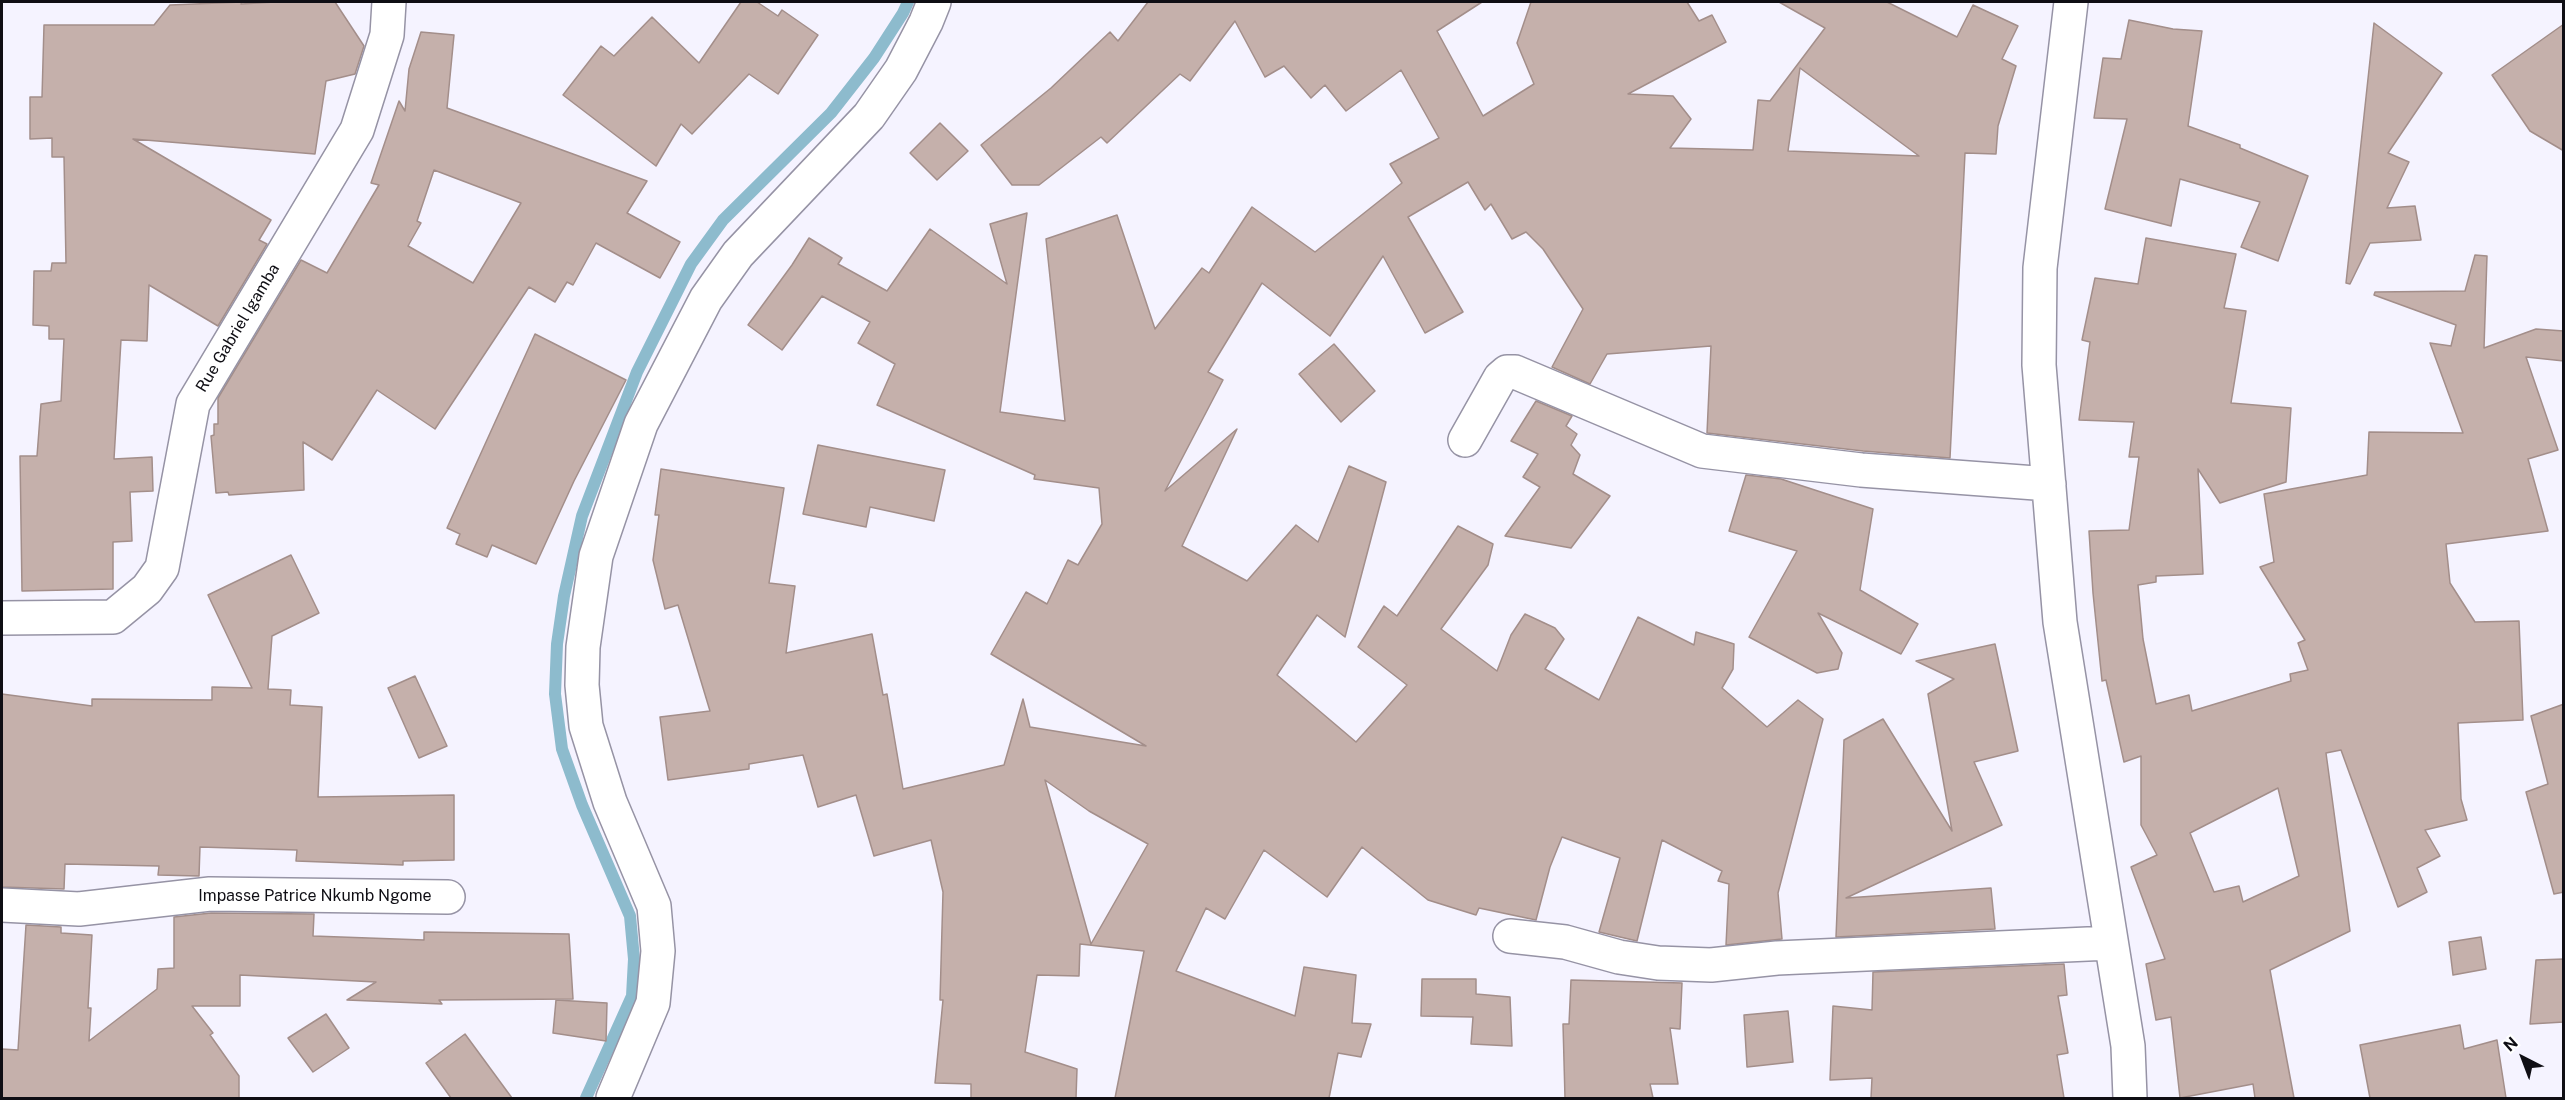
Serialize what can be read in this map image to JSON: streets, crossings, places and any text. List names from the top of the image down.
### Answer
{
  "streets": {
    "street": ["Rue Gabriel Igamba", "Impasse Patrice Nkumb Ngome"]
  },
  "north": "top left"
}
